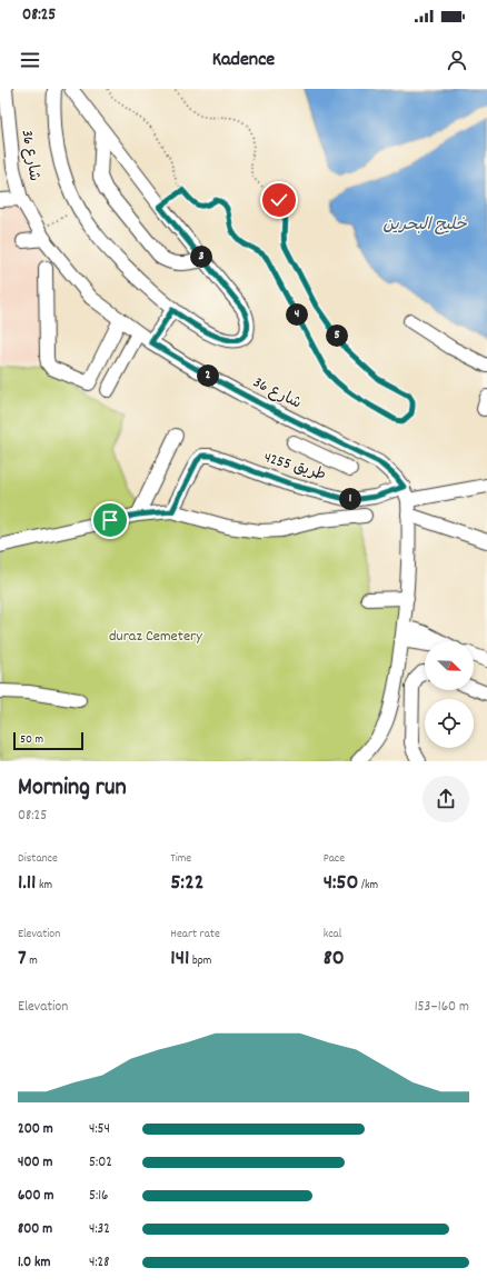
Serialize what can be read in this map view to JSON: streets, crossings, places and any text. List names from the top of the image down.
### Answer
{
  "streets": {
    "street": ["شارع 36", "طريق 4255"]
  },
  "crossings": [
    ["شارع 36", "طريق 4255"]
  ],
  "water": ["خليج البحرين"],
  "parks": ["duraz Cemetery"],
  "scale_bar": "50 m",
  "north": "bottom right",
  "page": {
    "status": "08:25",
    "header": "Kadence",
    "pins": [
      "3",
      "4",
      "5",
      "2",
      "1"
    ],
    "scale": "50 m",
    "heading": ["Morning run", "08:25"],
    "stats": [
      ["Distance", "1.11 km"],
      ["Time", "5:22"],
      ["Pace", "4:50 /km"],
      ["Elevation", "7 m"],
      ["Heart rate", "141 bpm"],
      ["kcal", "80"]
    ],
    "chart": ["Elevation", "153–160 m"],
    "list": [
      {
        "name": "200 m",
        "note": "4:54"
      },
      {
        "name": "400 m",
        "note": "5:02"
      },
      {
        "name": "600 m",
        "note": "5:16"
      },
      {
        "name": "800 m",
        "note": "4:32"
      },
      {
        "name": "1.0 km",
        "note": "4:28"
      }
    ]
  }
}
